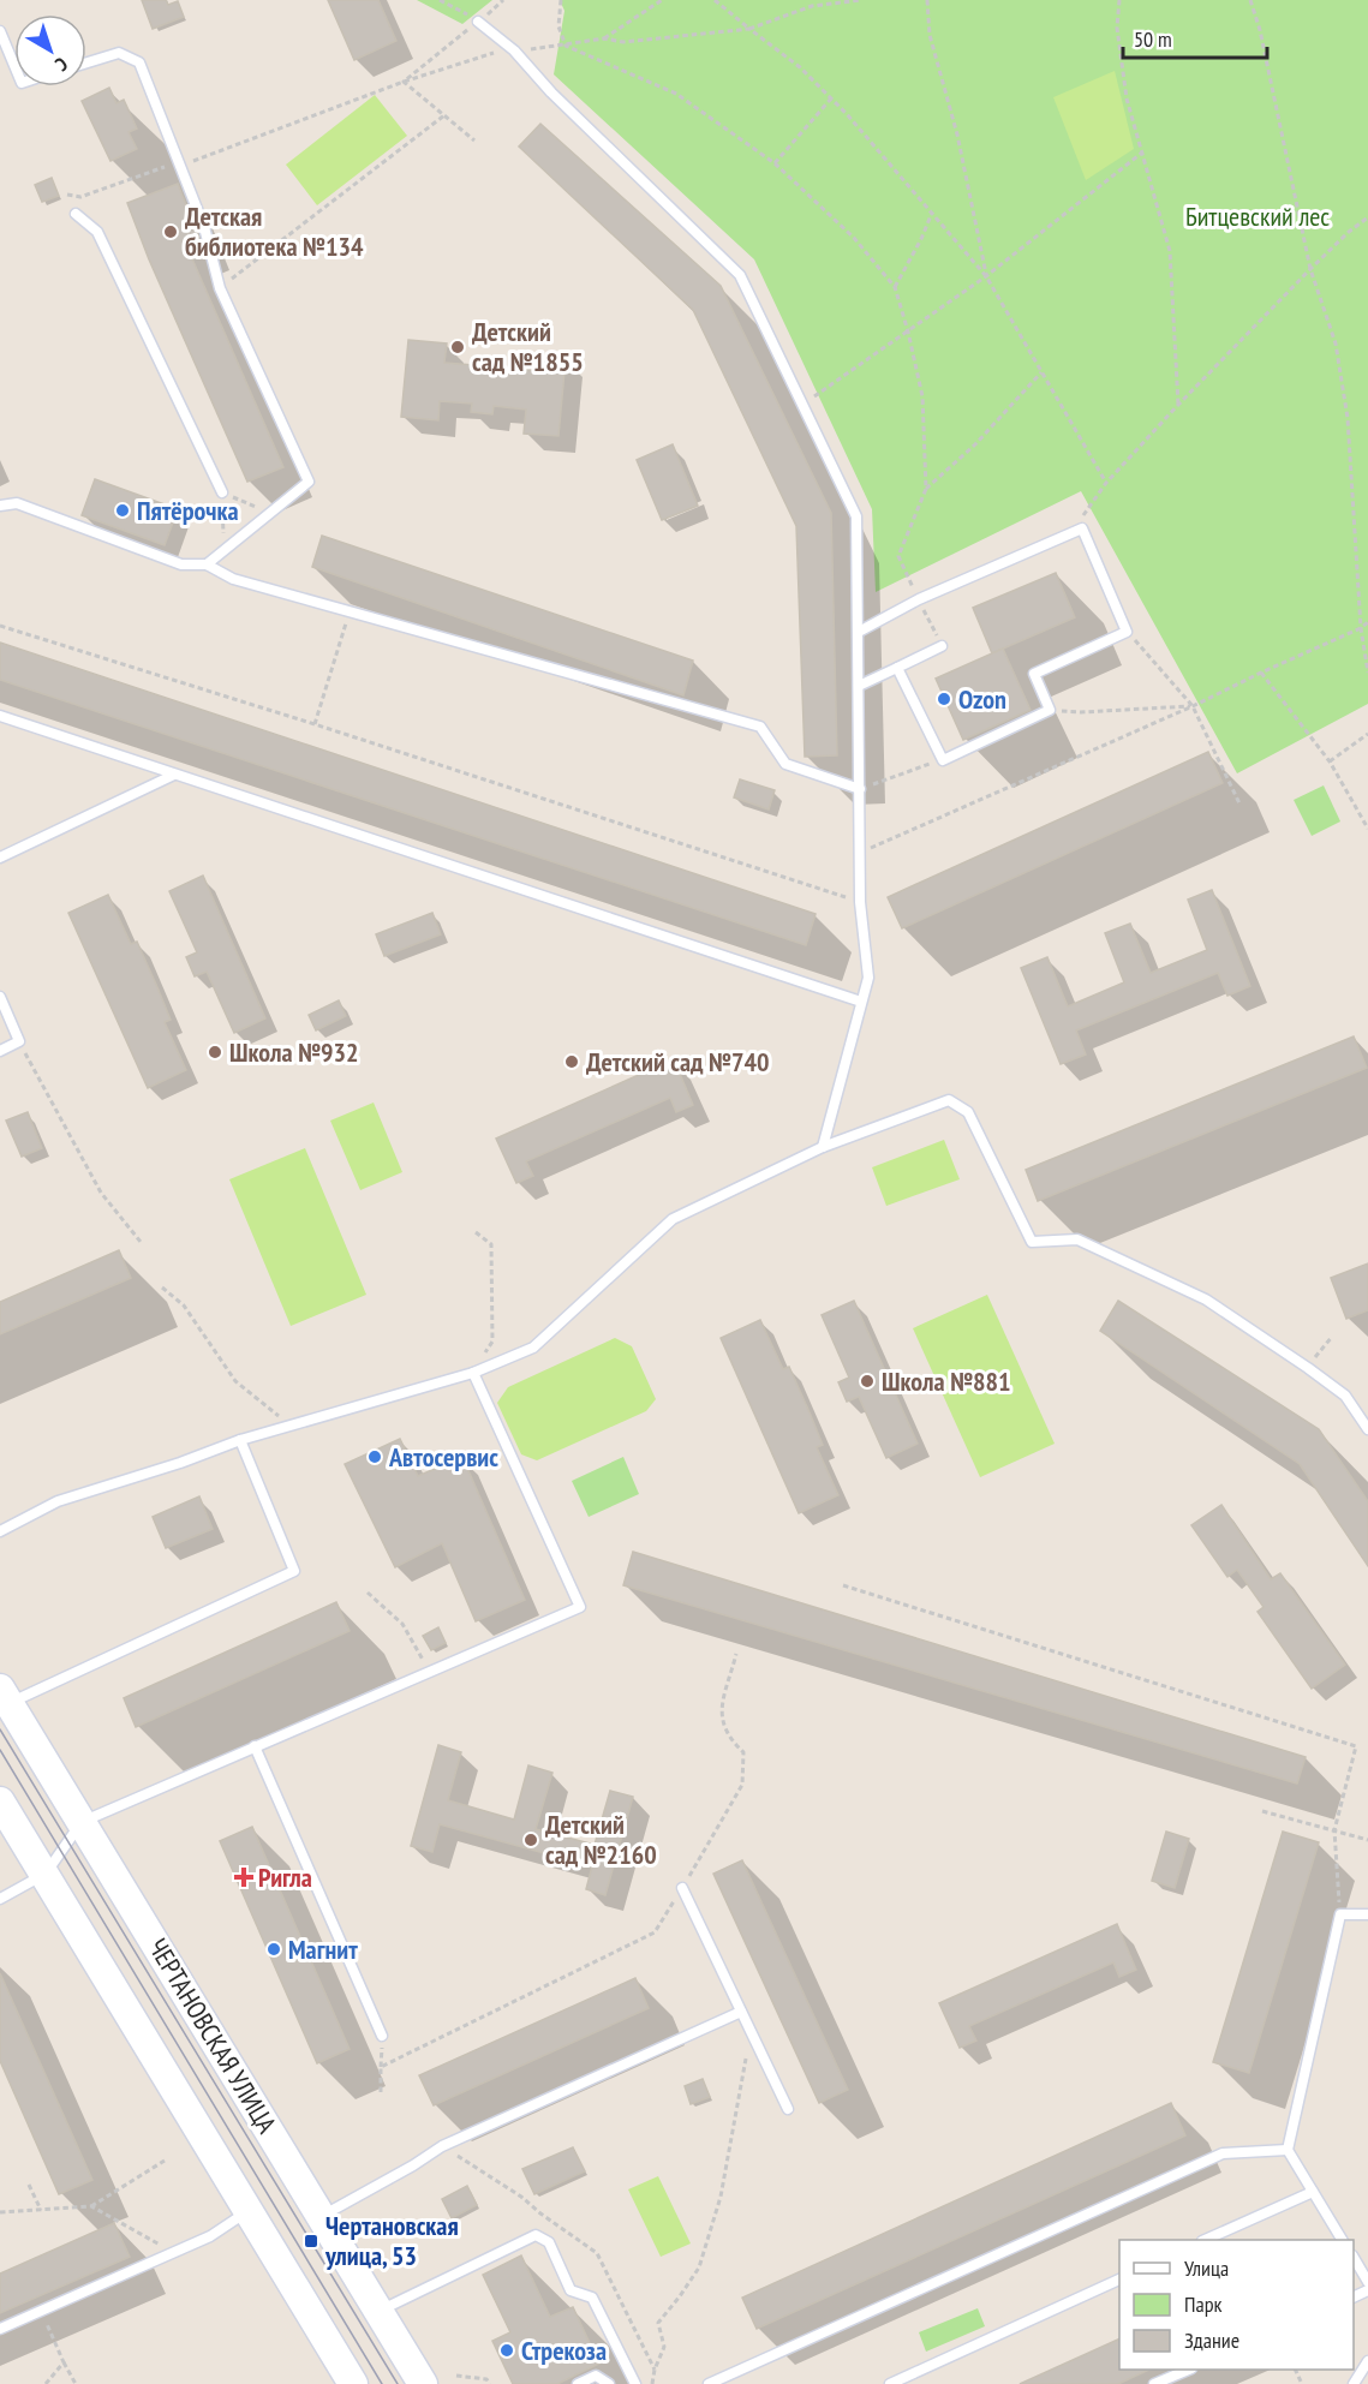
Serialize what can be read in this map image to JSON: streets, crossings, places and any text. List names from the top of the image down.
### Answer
{
  "streets": {
    "main road": ["ЧЕРТАНОВСКАЯ УЛИЦА"]
  },
  "parks": ["Битцевский лес"],
  "places": {
    "other": [
      "Детская библиотека №134",
      "Детский сад №1855",
      "Пятёрочка",
      "Ozon",
      "Школа №932",
      "Детский сад №740",
      "Школа №881",
      "Автосервис",
      "Детский сад №2160",
      "Магнит",
      "Стрекоза"
    ],
    "health": ["Ригла"],
    "transit": ["Чертановская улица, 53"]
  },
  "legend": ["Улица", "Парк", "Здание"],
  "scale_bar": "50 m",
  "north": "bottom right"
}
